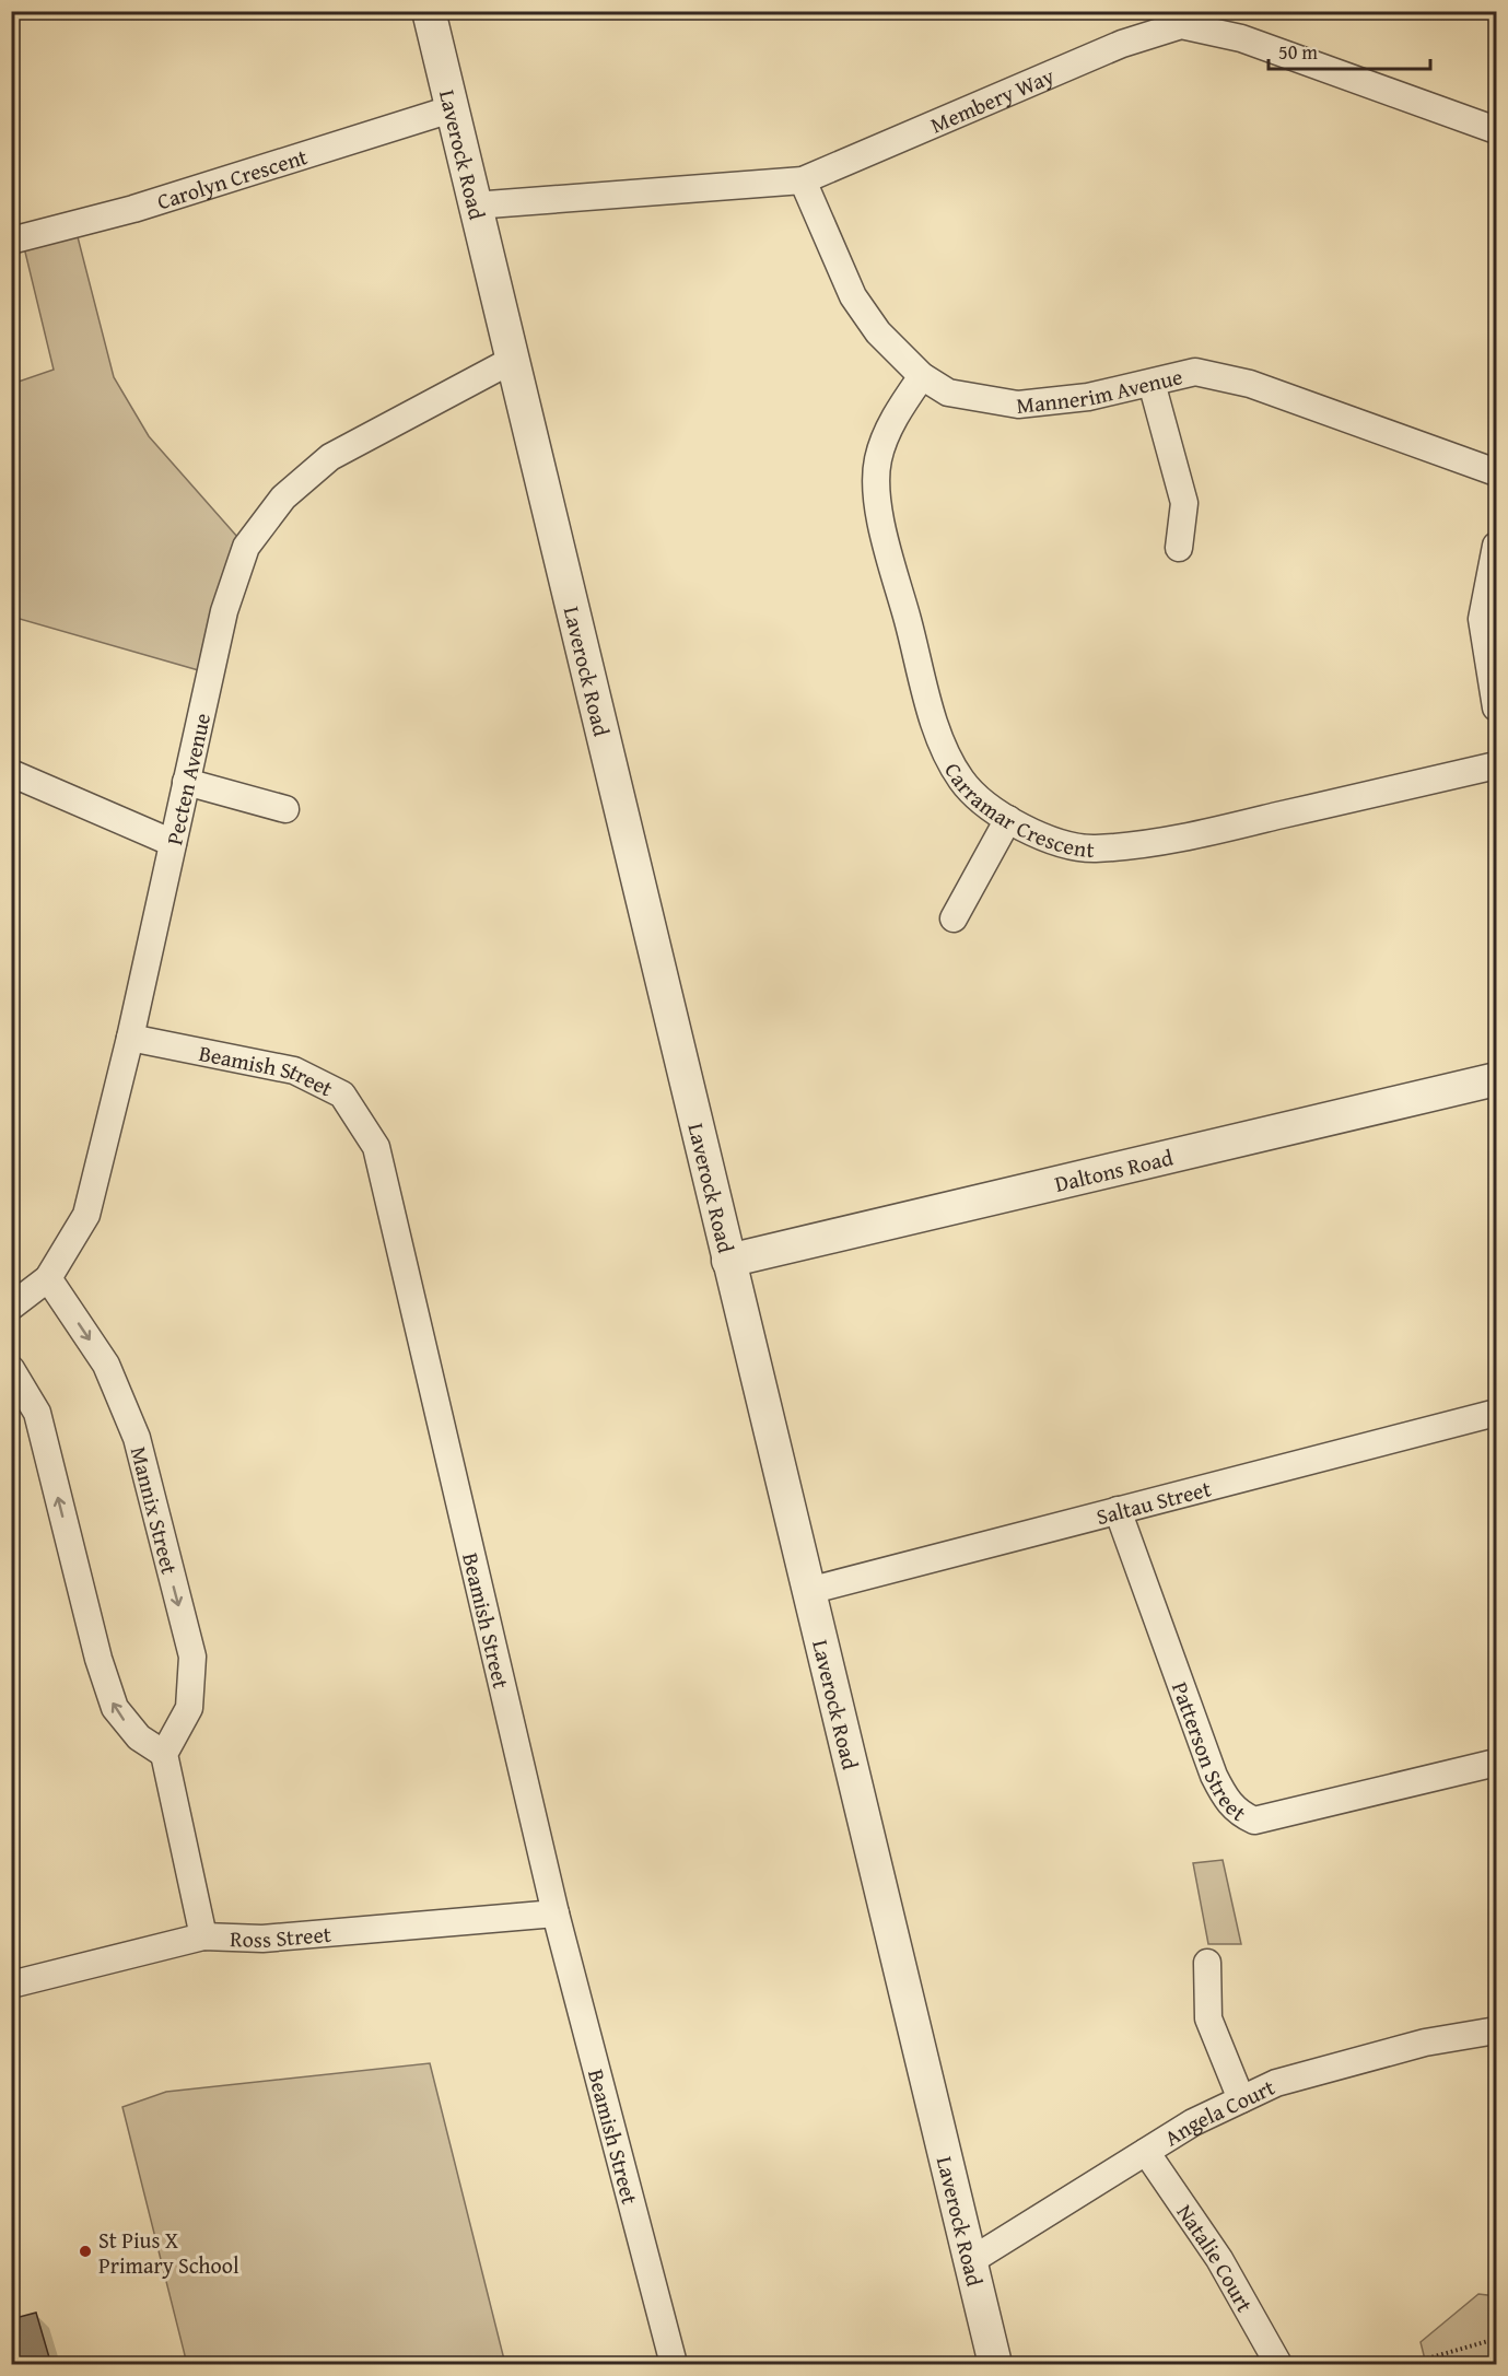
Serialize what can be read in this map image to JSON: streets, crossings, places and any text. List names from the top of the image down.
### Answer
{
  "streets": {
    "street": [
      "Membery Way",
      "Laverock Road",
      "Carolyn Crescent",
      "Mannerim Avenue",
      "Pecten Avenue",
      "Carramar Crescent",
      "Beamish Street",
      "Daltons Road",
      "Saltau Street",
      "Mannix Street",
      "Patterson Street",
      "Ross Street",
      "Angela Court",
      "Natalie Court"
    ]
  },
  "crossings": [
    ["Membery Way", "Laverock Road"],
    ["Membery Way", "Mannerim Avenue"],
    ["Laverock Road", "Carolyn Crescent"],
    ["Laverock Road", "Pecten Avenue"],
    ["Laverock Road", "Daltons Road"],
    ["Laverock Road", "Saltau Street"],
    ["Laverock Road", "Angela Court"],
    ["Mannerim Avenue", "Carramar Crescent"],
    ["Pecten Avenue", "Beamish Street"],
    ["Pecten Avenue", "Mannix Street"],
    ["Beamish Street", "Ross Street"],
    ["Saltau Street", "Patterson Street"],
    ["Angela Court", "Natalie Court"]
  ],
  "places": ["St Pius X Primary School"],
  "scale_bar": "50 m"
}
